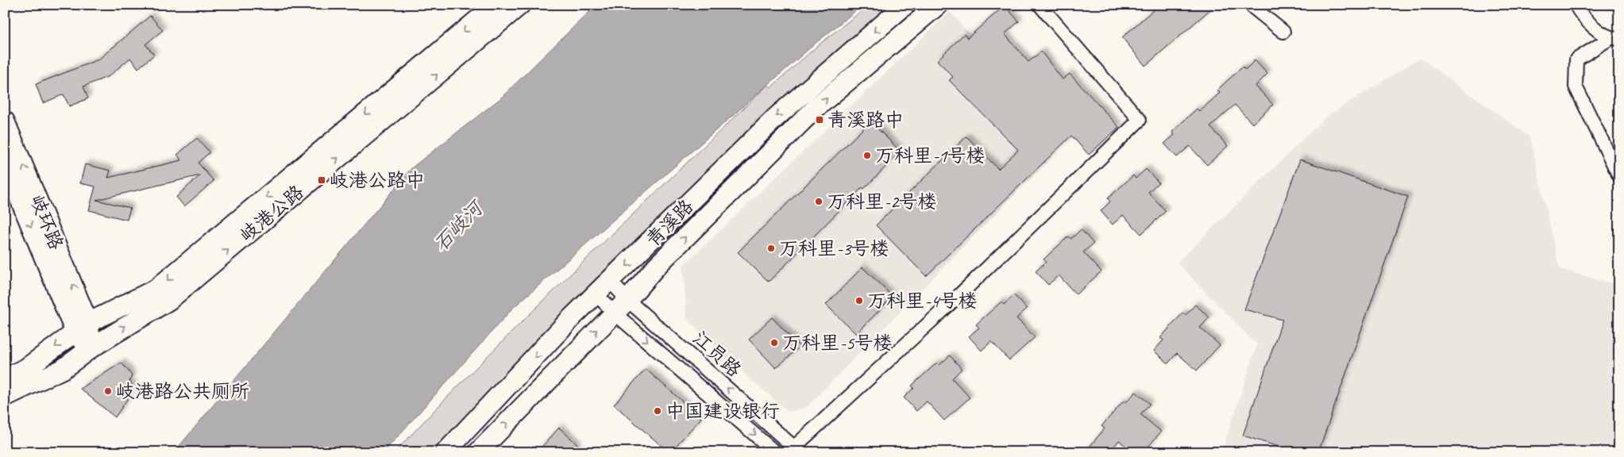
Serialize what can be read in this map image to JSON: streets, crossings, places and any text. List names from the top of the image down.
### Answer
{
  "streets": {
    "main road": ["岐港公路", "岐环路", "青溪路"],
    "street": ["江员路"]
  },
  "crossings": [
    ["岐港公路", "岐环路"],
    ["青溪路", "江员路"]
  ],
  "water": ["石岐河"],
  "places": {
    "transit": ["青溪路中", "岐港公路中"],
    "other": [
      "万科里-1号楼",
      "万科里-2号楼",
      "万科里-3号楼",
      "万科里-4号楼",
      "万科里-5号楼",
      "岐港路公共厕所",
      "中国建设银行"
    ]
  }
}
